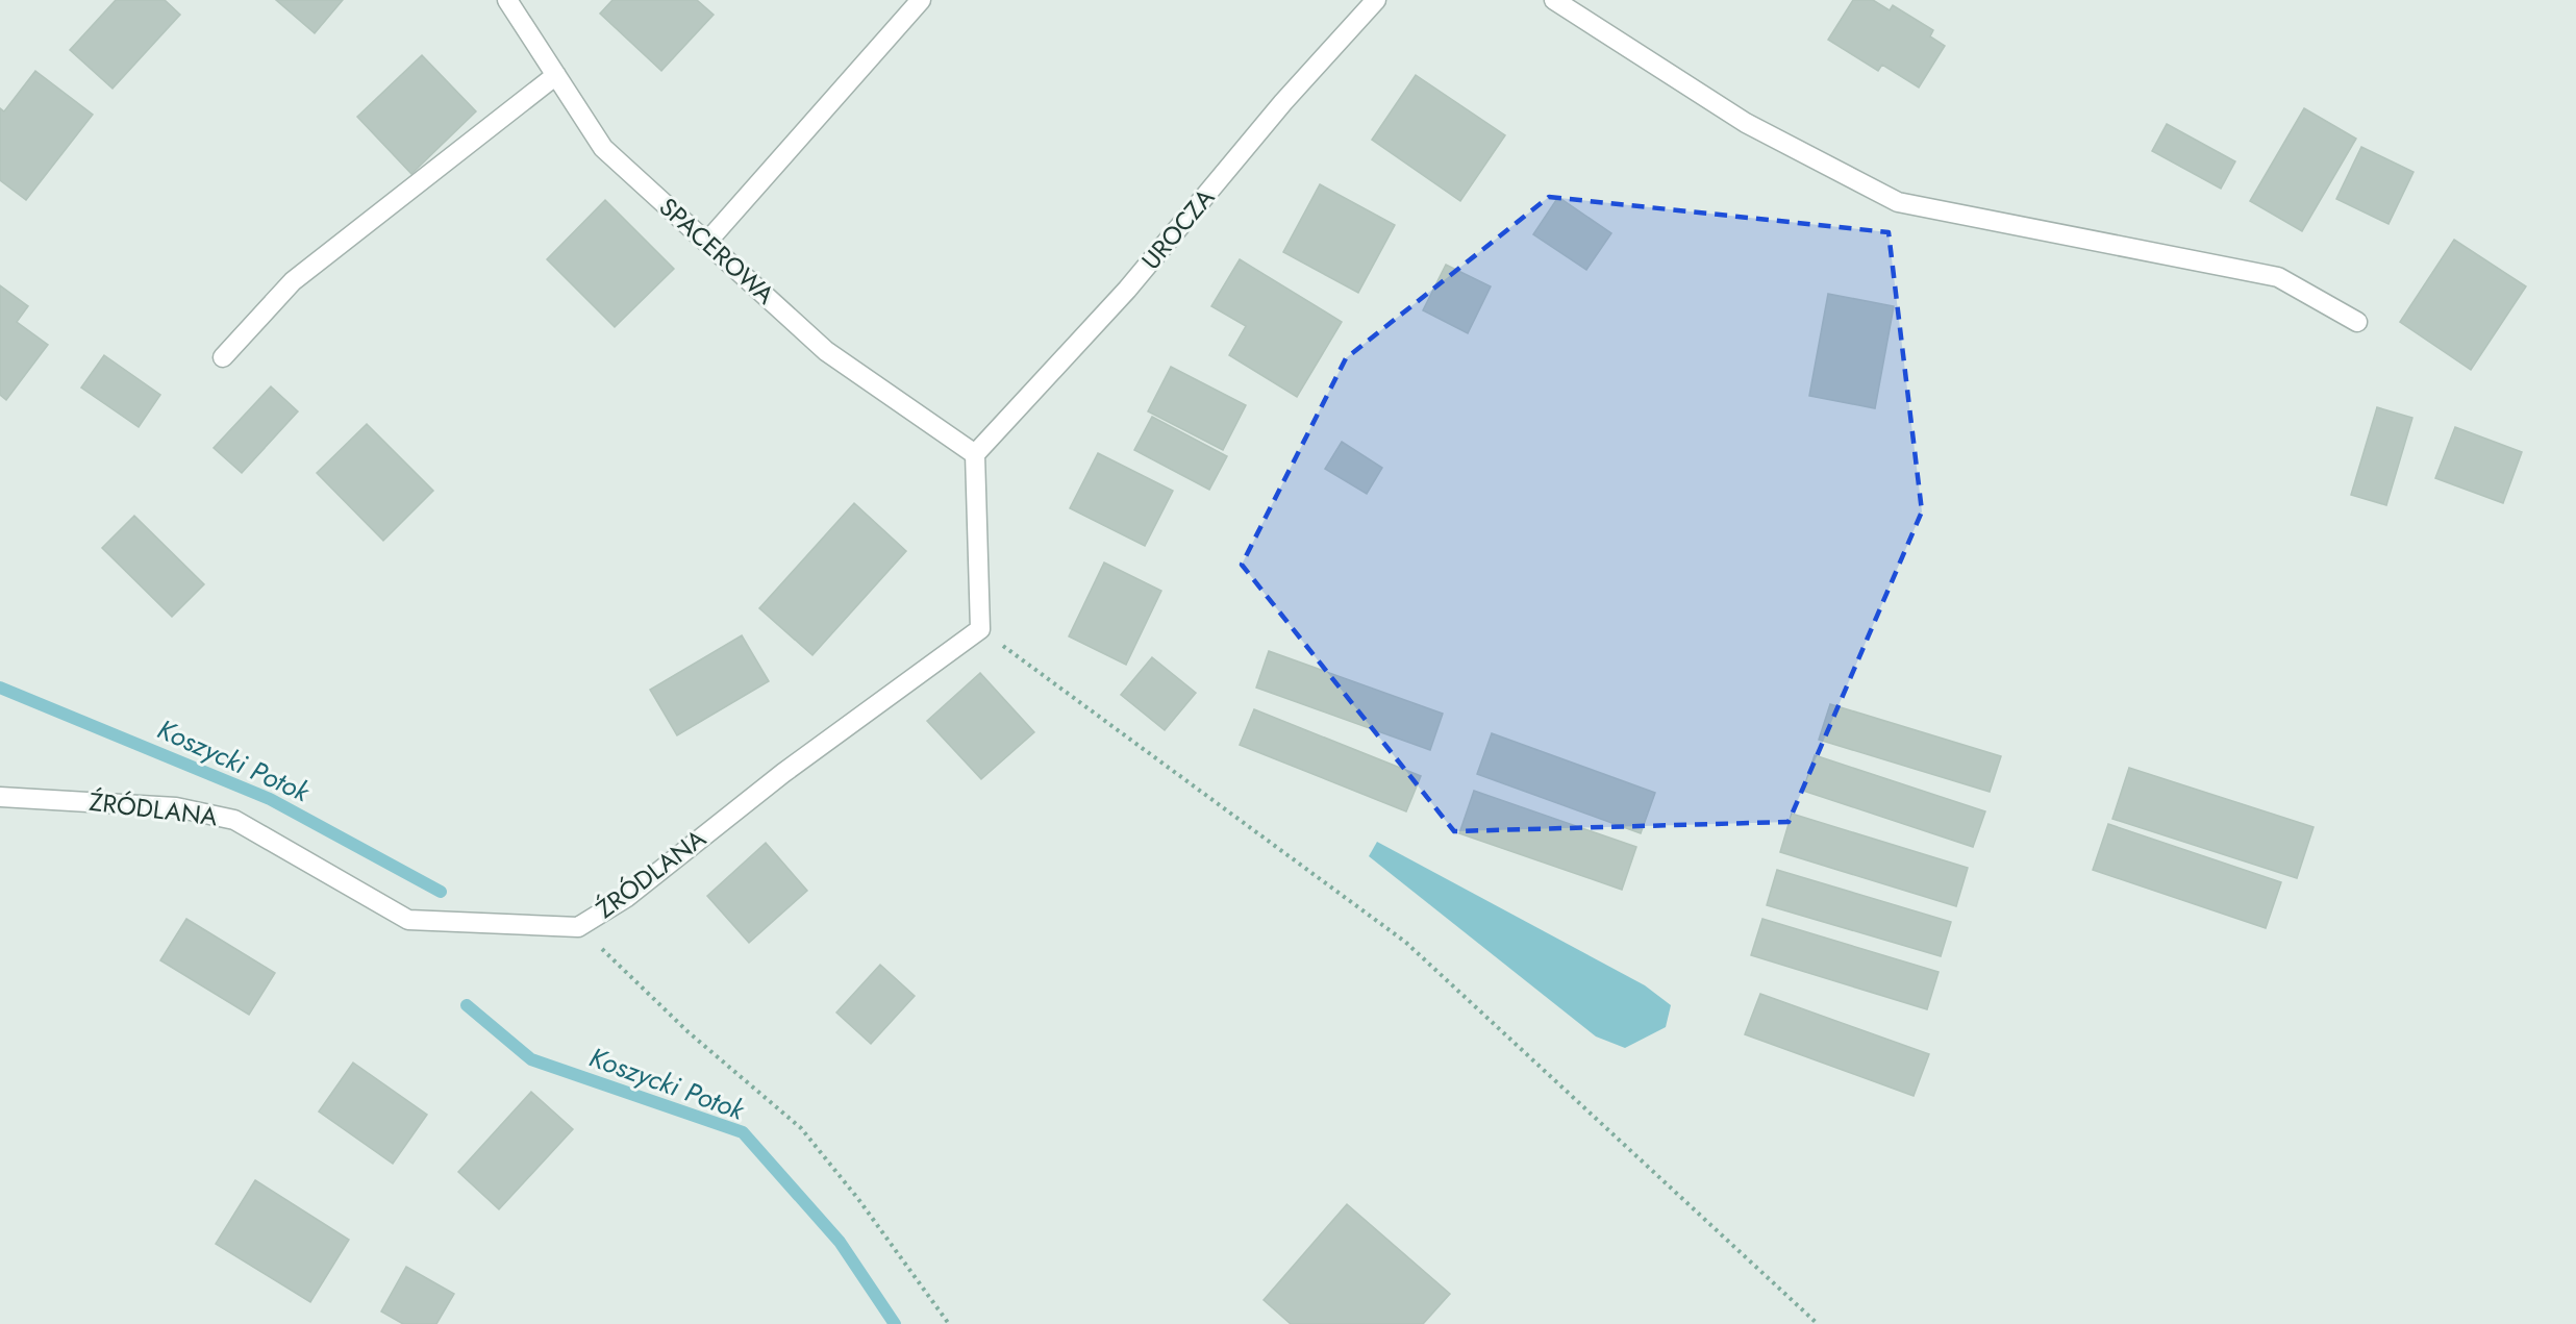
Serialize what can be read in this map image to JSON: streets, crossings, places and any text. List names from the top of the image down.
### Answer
{
  "streets": {
    "street": ["UROCZA", "SPACEROWA", "ŹRÓDLANA"]
  },
  "crossings": [
    ["UROCZA", "SPACEROWA"]
  ],
  "water": ["Koszycki Potok"]
}
